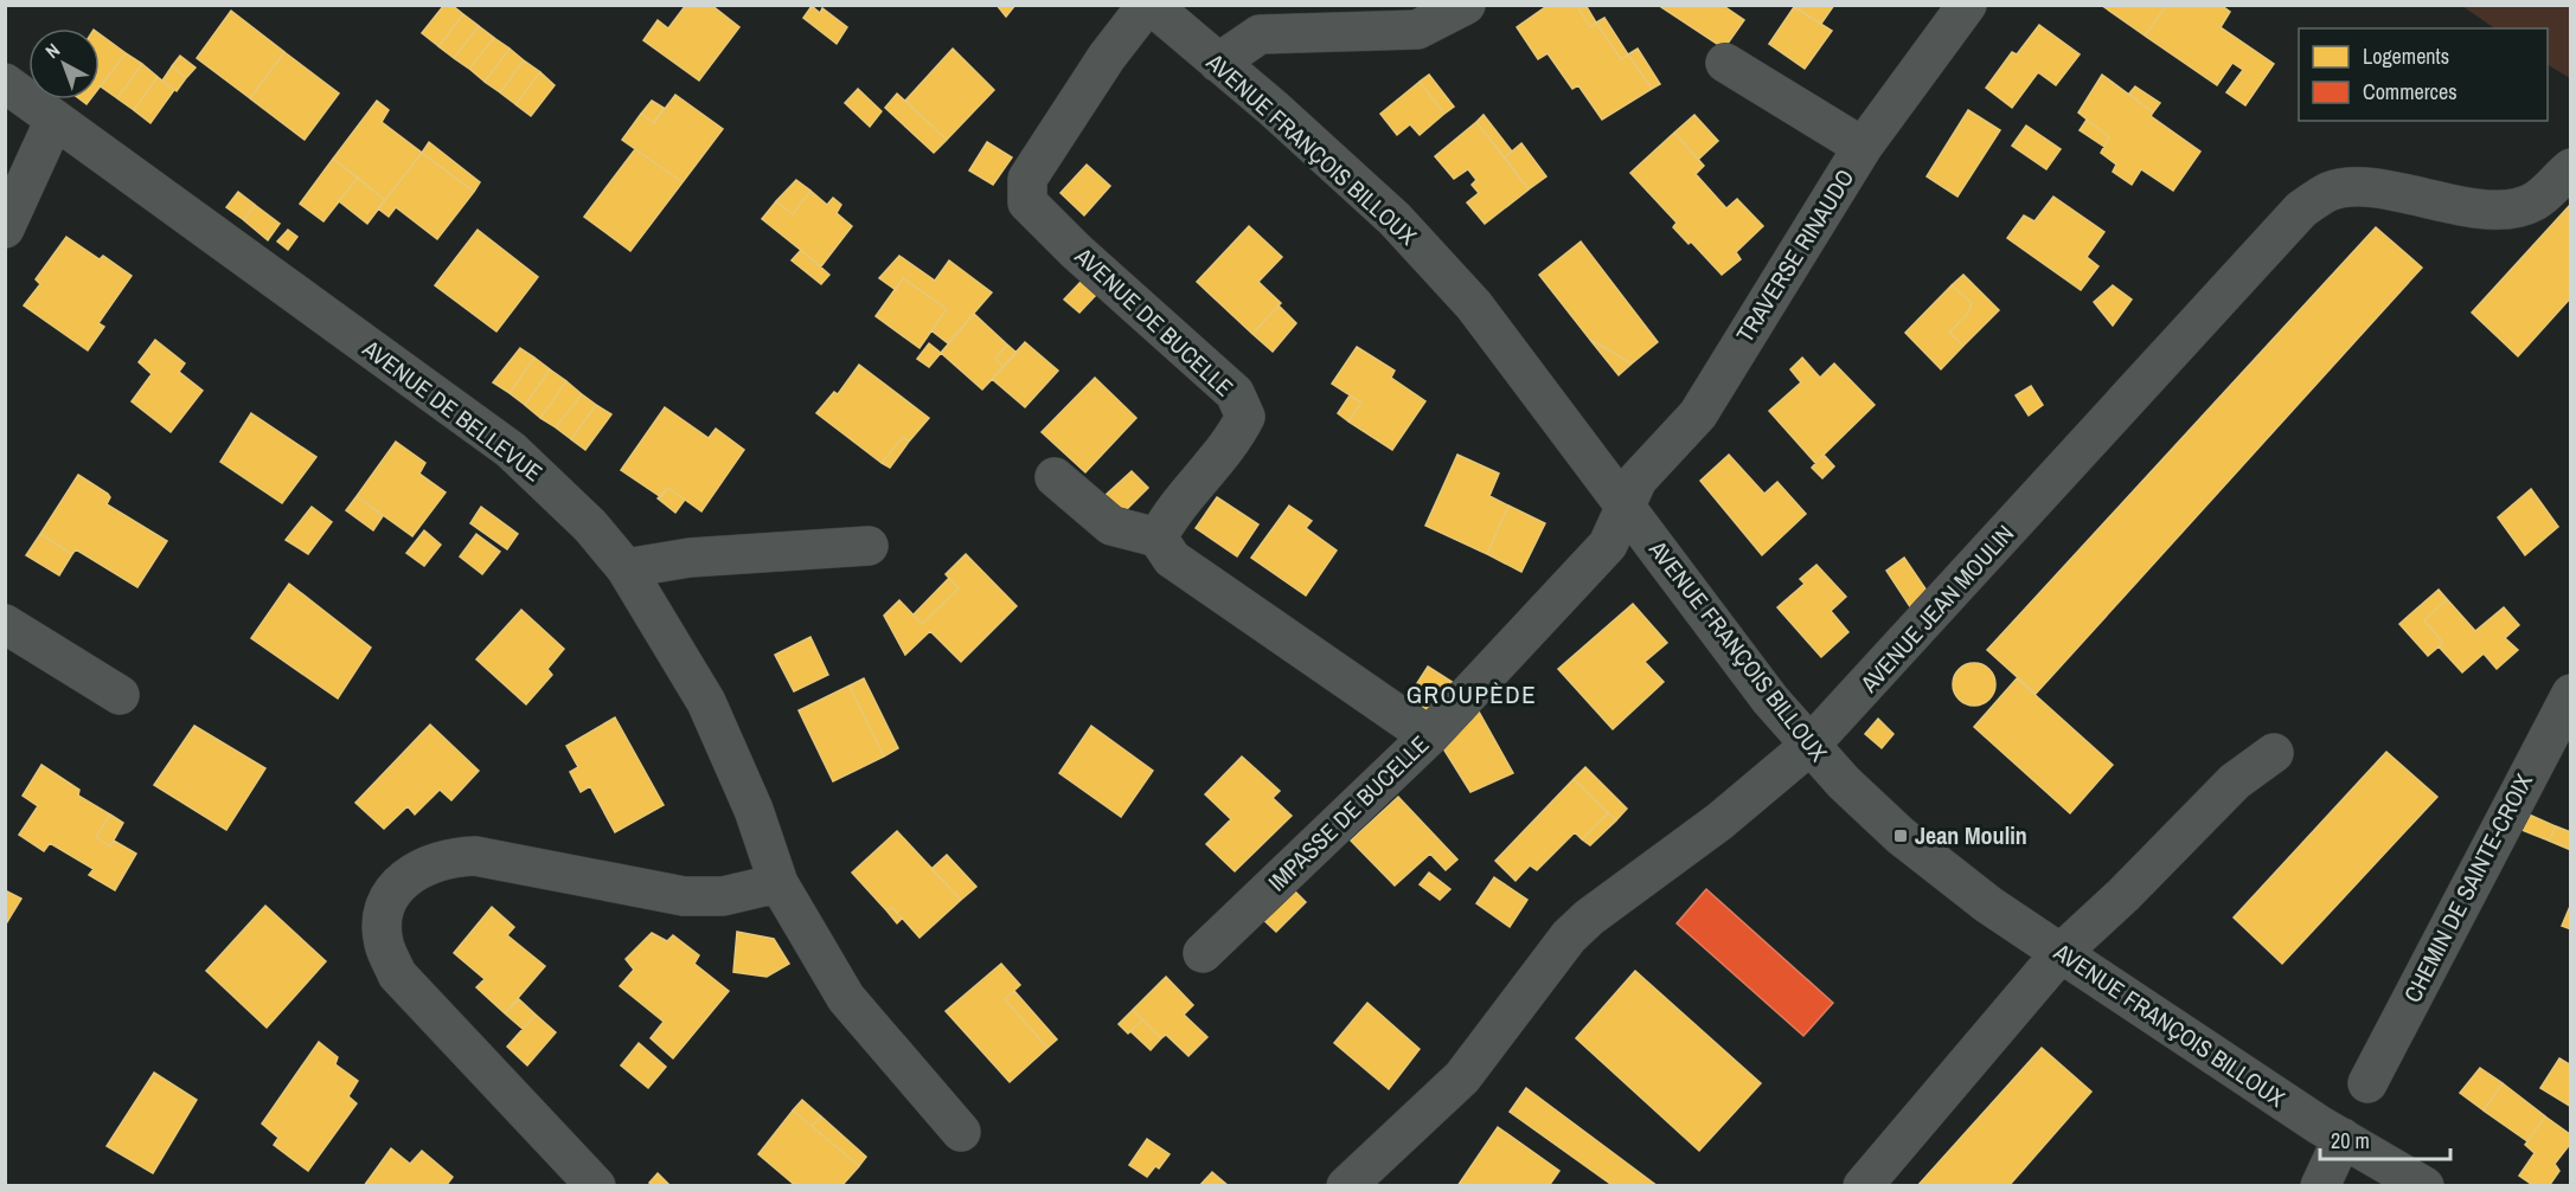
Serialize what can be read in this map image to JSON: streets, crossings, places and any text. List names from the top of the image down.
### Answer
{
  "streets": {
    "street": [
      "AVENUE FRANÇOIS BILLOUX",
      "TRAVERSE RINAUDO",
      "AVENUE DE BUCELLE",
      "AVENUE DE BELLEVUE",
      "AVENUE JEAN MOULIN",
      "IMPASSE DE BUCELLE",
      "CHEMIN DE SAINTE-CROIX"
    ]
  },
  "crossings": [
    ["AVENUE FRANÇOIS BILLOUX", "TRAVERSE RINAUDO"],
    ["AVENUE FRANÇOIS BILLOUX", "AVENUE DE BUCELLE"],
    ["AVENUE FRANÇOIS BILLOUX", "AVENUE JEAN MOULIN"],
    ["AVENUE FRANÇOIS BILLOUX", "IMPASSE DE BUCELLE"],
    ["TRAVERSE RINAUDO", "IMPASSE DE BUCELLE"]
  ],
  "districts": ["GROUPÈDE"],
  "places": {
    "transit": ["Jean Moulin"]
  },
  "legend": ["Logements", "Commerces"],
  "scale_bar": "20 m",
  "north": "top left"
}
